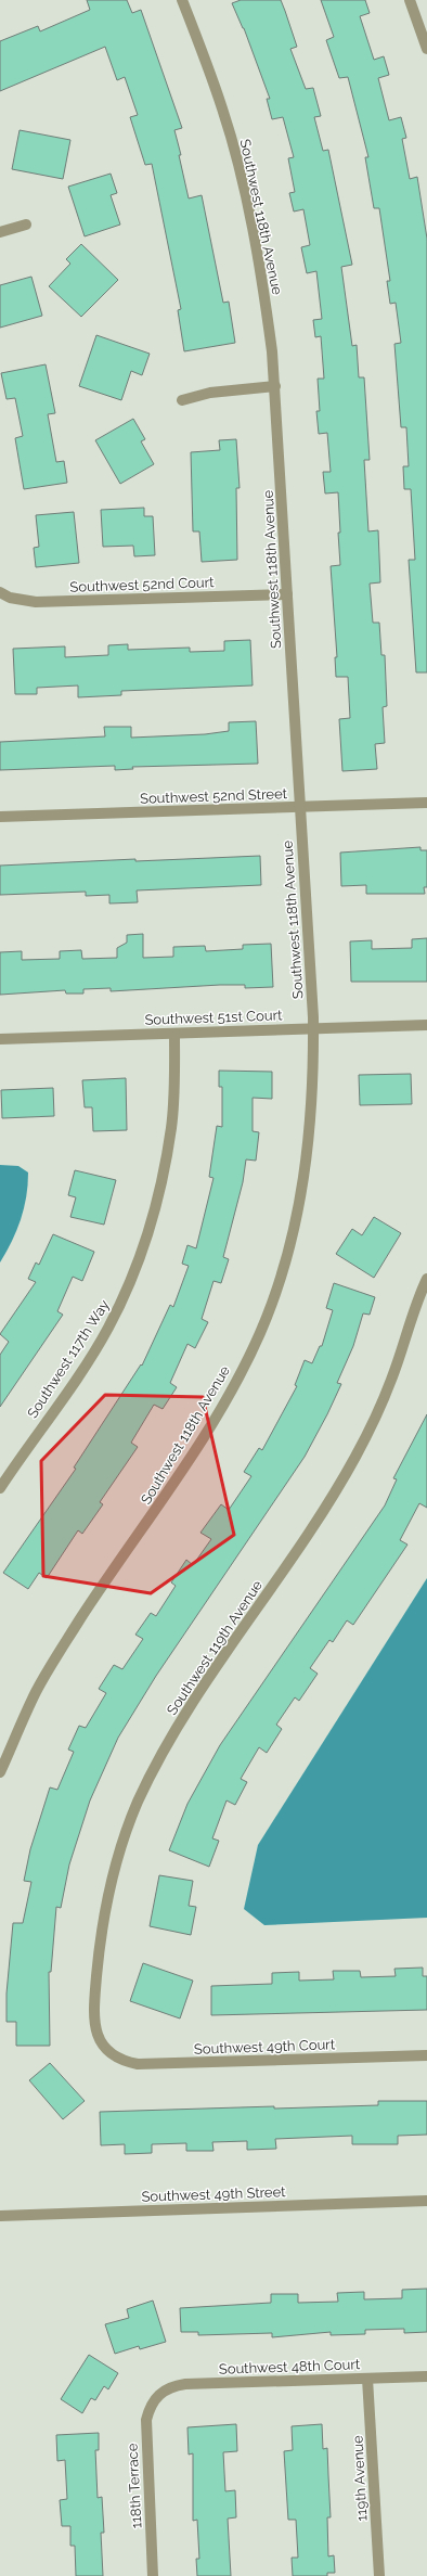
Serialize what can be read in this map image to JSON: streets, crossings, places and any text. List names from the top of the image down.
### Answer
{
  "streets": {
    "street": [
      "Southwest 118th Avenue",
      "Southwest 52nd Court",
      "Southwest 52nd Street",
      "Southwest 51st Court",
      "Southwest 117th Way",
      "Southwest 119th Avenue",
      "Southwest 49th Court",
      "Southwest 49th Street",
      "Southwest 48th Court",
      "119th Avenue",
      "118th Terrace"
    ]
  },
  "crossings": [
    ["Southwest 118th Avenue", "Southwest 52nd Court"],
    ["Southwest 118th Avenue", "Southwest 52nd Street"],
    ["Southwest 118th Avenue", "Southwest 51st Court"],
    ["Southwest 51st Court", "Southwest 117th Way"],
    ["Southwest 119th Avenue", "Southwest 49th Court"],
    ["Southwest 48th Court", "119th Avenue"],
    ["Southwest 48th Court", "118th Terrace"]
  ]
}
